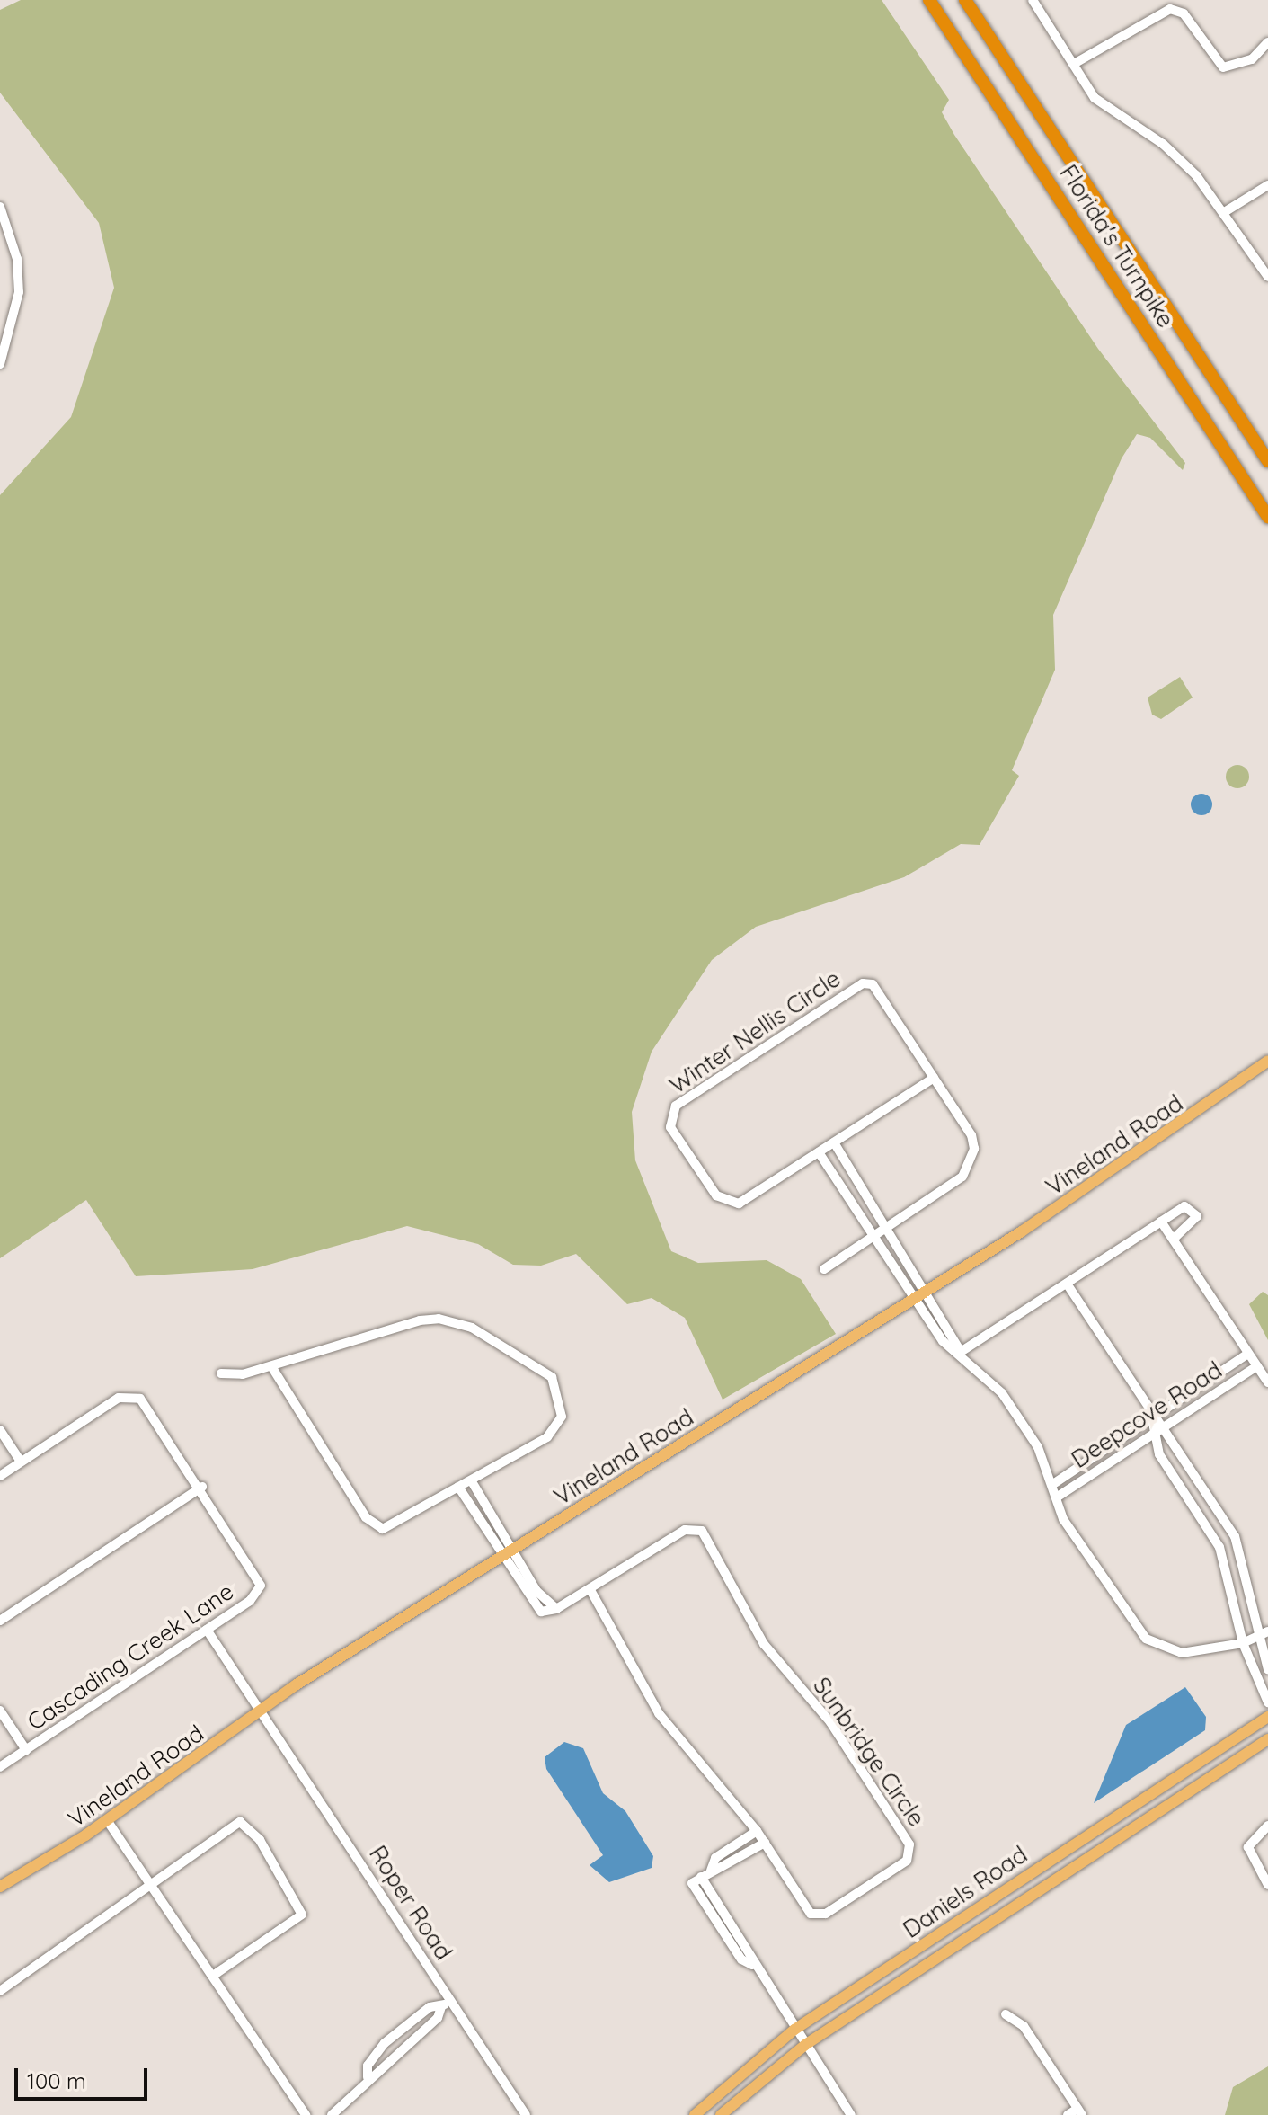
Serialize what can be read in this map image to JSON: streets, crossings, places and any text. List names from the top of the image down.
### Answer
{
  "streets": {
    "highway": ["Florida's Turnpike"],
    "main road": ["Vineland Road", "Daniels Road"],
    "street": [
      "Winter Nellis Circle",
      "Deepcove Road",
      "Cascading Creek Lane",
      "Sunbridge Circle",
      "Roper Road"
    ]
  },
  "crossings": [
    ["Vineland Road", "Roper Road"],
    ["Cascading Creek Lane", "Roper Road"]
  ],
  "scale_bar": "100 m"
}
